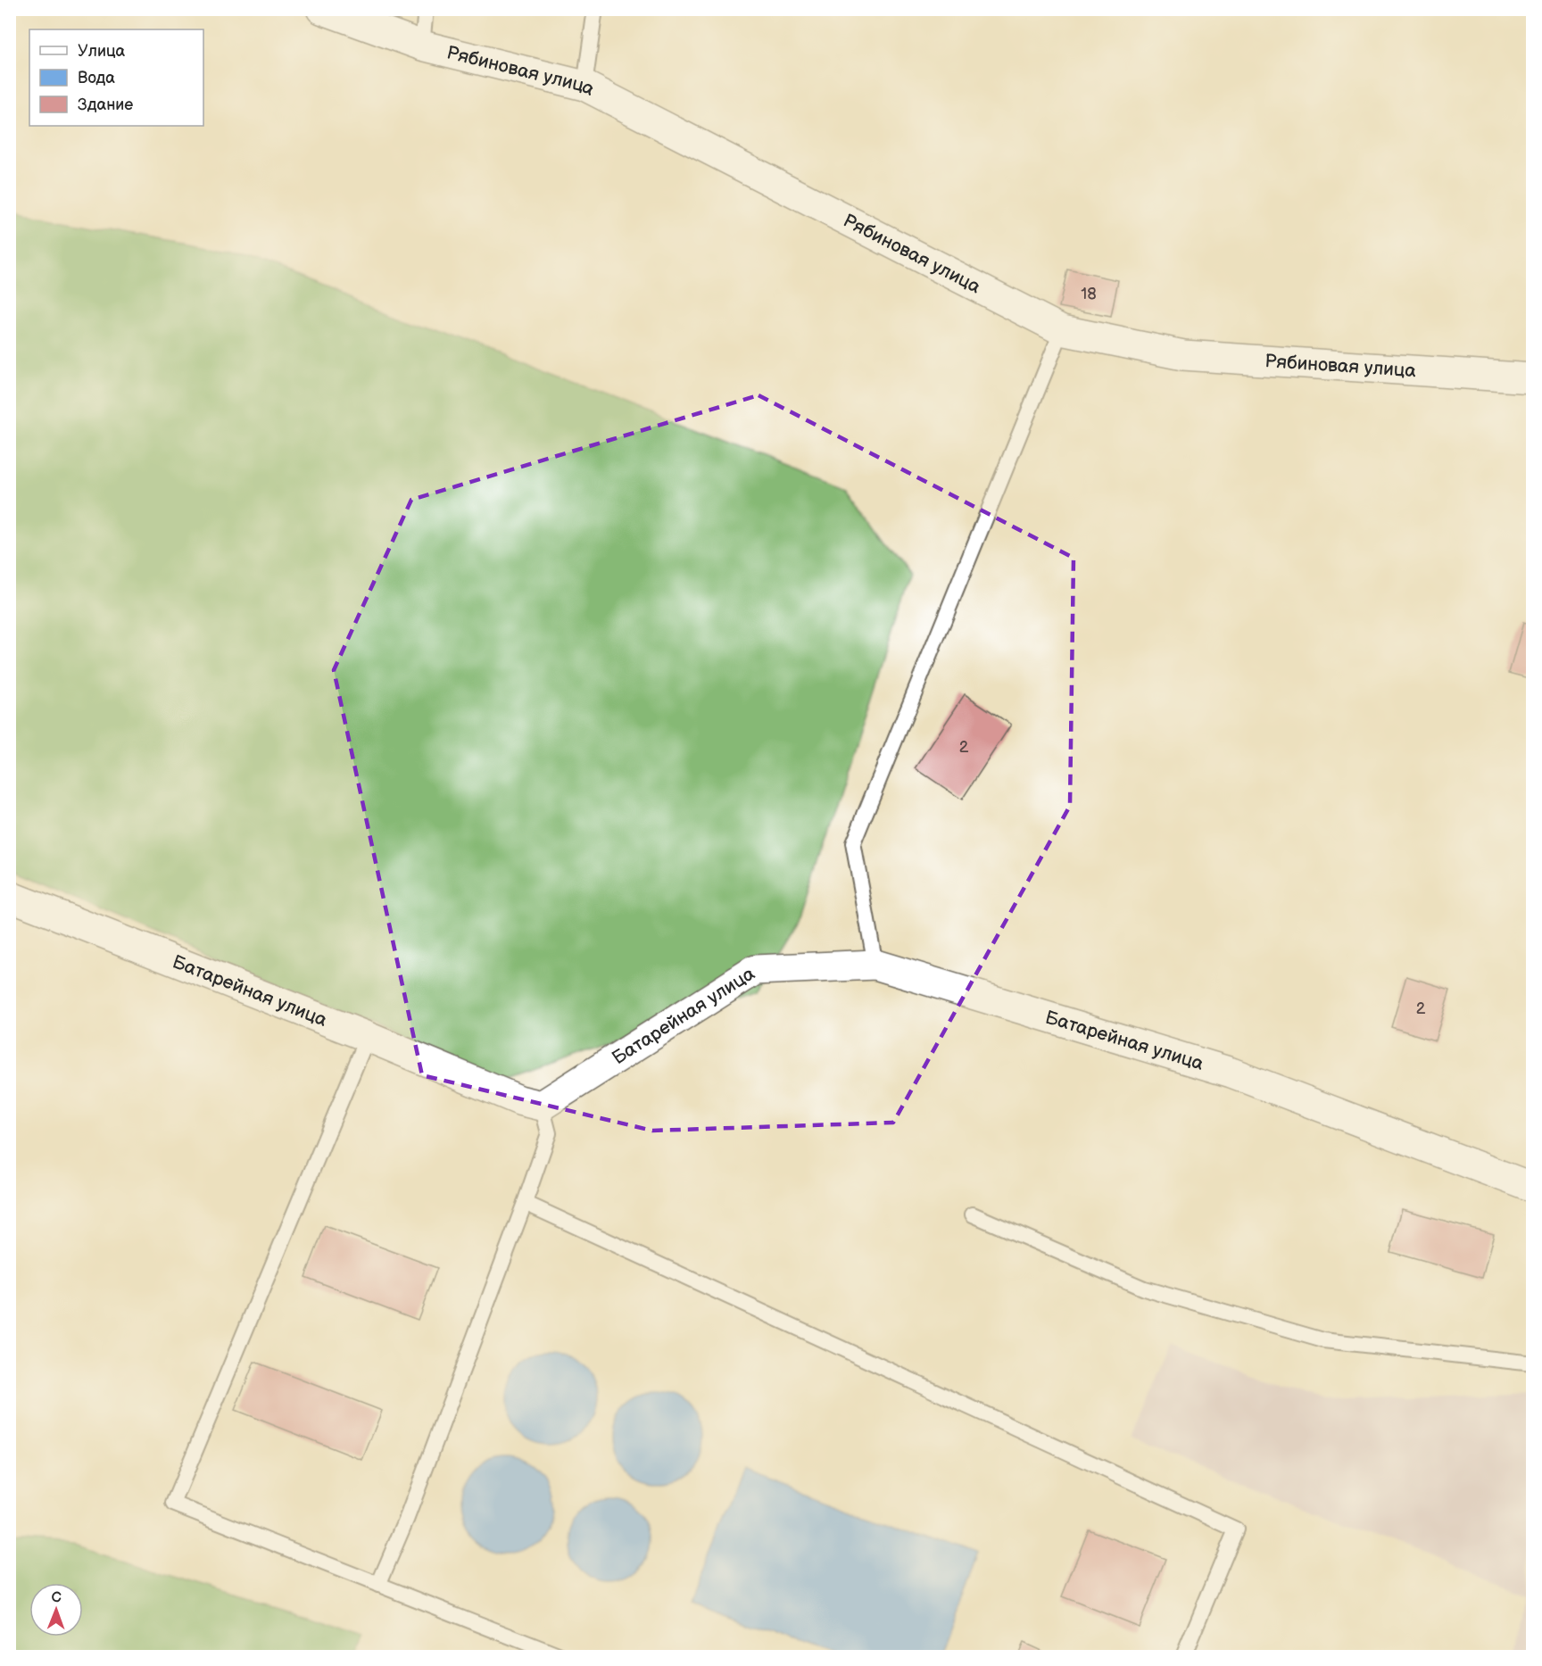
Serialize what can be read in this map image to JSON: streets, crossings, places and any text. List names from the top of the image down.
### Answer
{
  "streets": {
    "street": ["Рябиновая улица", "Батарейная улица"]
  },
  "house_numbers": ["18", "2", "2"],
  "legend": ["Улица", "Вода", "Здание"],
  "north": "top"
}
